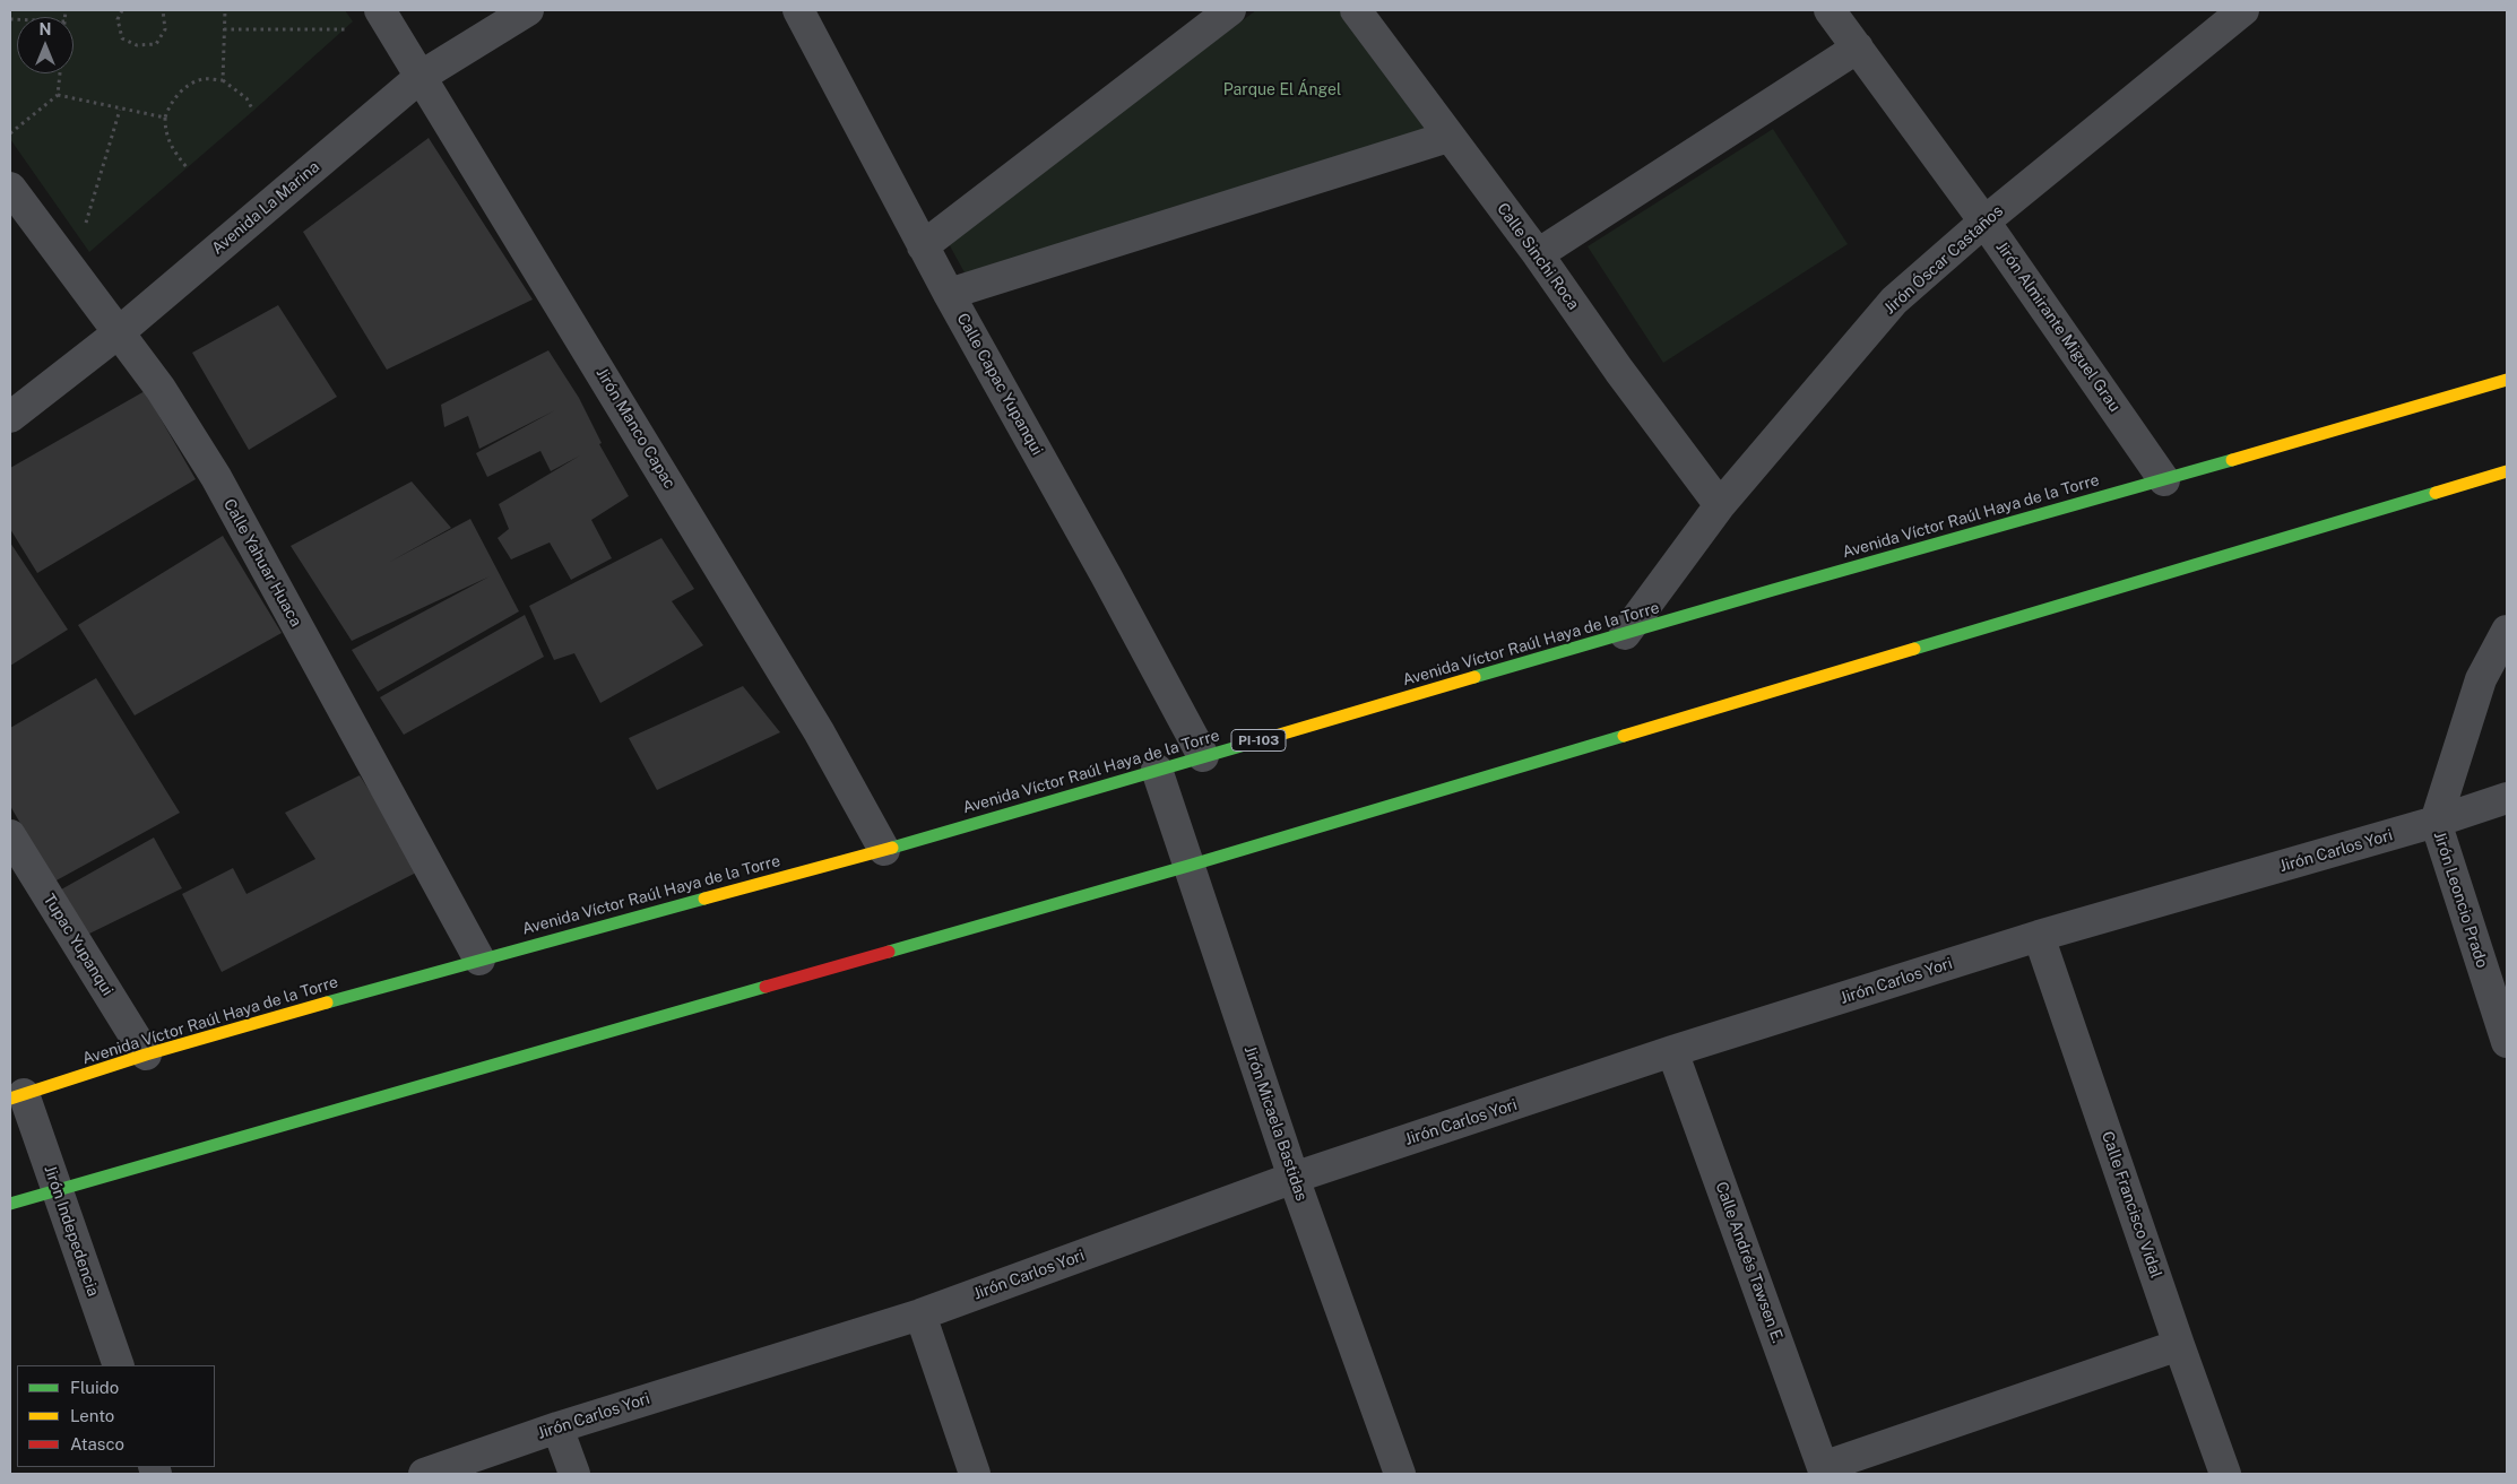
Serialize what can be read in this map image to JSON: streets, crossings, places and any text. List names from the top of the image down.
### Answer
{
  "streets": {
    "main road": ["Avenida Víctor Raúl Haya de la Torre", "PI-103"],
    "street": [
      "Avenida La Marina",
      "Calle Sinchi Roca",
      "Jirón Óscar Castaños",
      "Jirón Almirante Miguel Grau",
      "Calle Capac Yupanqui",
      "Jirón Manco Capac",
      "Calle Yahuar Huaca",
      "Jirón Carlos Yori",
      "Jirón Leoncio Prado",
      "Tupac Yupanqui",
      "Jirón Micaela Bastidas",
      "Calle Francisco Vidal",
      "Jirón Indepedencia",
      "Calle Andrés Tawsen E."
    ]
  },
  "crossings": [
    ["Avenida La Marina", "Jirón Manco Capac"],
    ["Avenida La Marina", "Calle Yahuar Huaca"],
    ["Calle Sinchi Roca", "Jirón Óscar Castaños"],
    ["Jirón Óscar Castaños", "Jirón Almirante Miguel Grau"],
    ["Jirón Óscar Castaños", "Avenida Víctor Raúl Haya de la Torre"],
    ["Jirón Almirante Miguel Grau", "Avenida Víctor Raúl Haya de la Torre"],
    ["Calle Capac Yupanqui", "Avenida Víctor Raúl Haya de la Torre"],
    ["Jirón Manco Capac", "Avenida Víctor Raúl Haya de la Torre"],
    ["Avenida Víctor Raúl Haya de la Torre", "Calle Yahuar Huaca"],
    ["Avenida Víctor Raúl Haya de la Torre", "Tupac Yupanqui"],
    ["Avenida Víctor Raúl Haya de la Torre", "Jirón Micaela Bastidas"],
    ["Avenida Víctor Raúl Haya de la Torre", "Jirón Indepedencia"],
    ["Jirón Carlos Yori", "Jirón Leoncio Prado"],
    ["Jirón Carlos Yori", "Jirón Micaela Bastidas"],
    ["Jirón Carlos Yori", "Calle Francisco Vidal"],
    ["Jirón Carlos Yori", "Calle Andrés Tawsen E."]
  ],
  "parks": ["Parque El Ángel"],
  "legend": ["Fluido", "Lento", "Atasco"],
  "north": "top"
}
